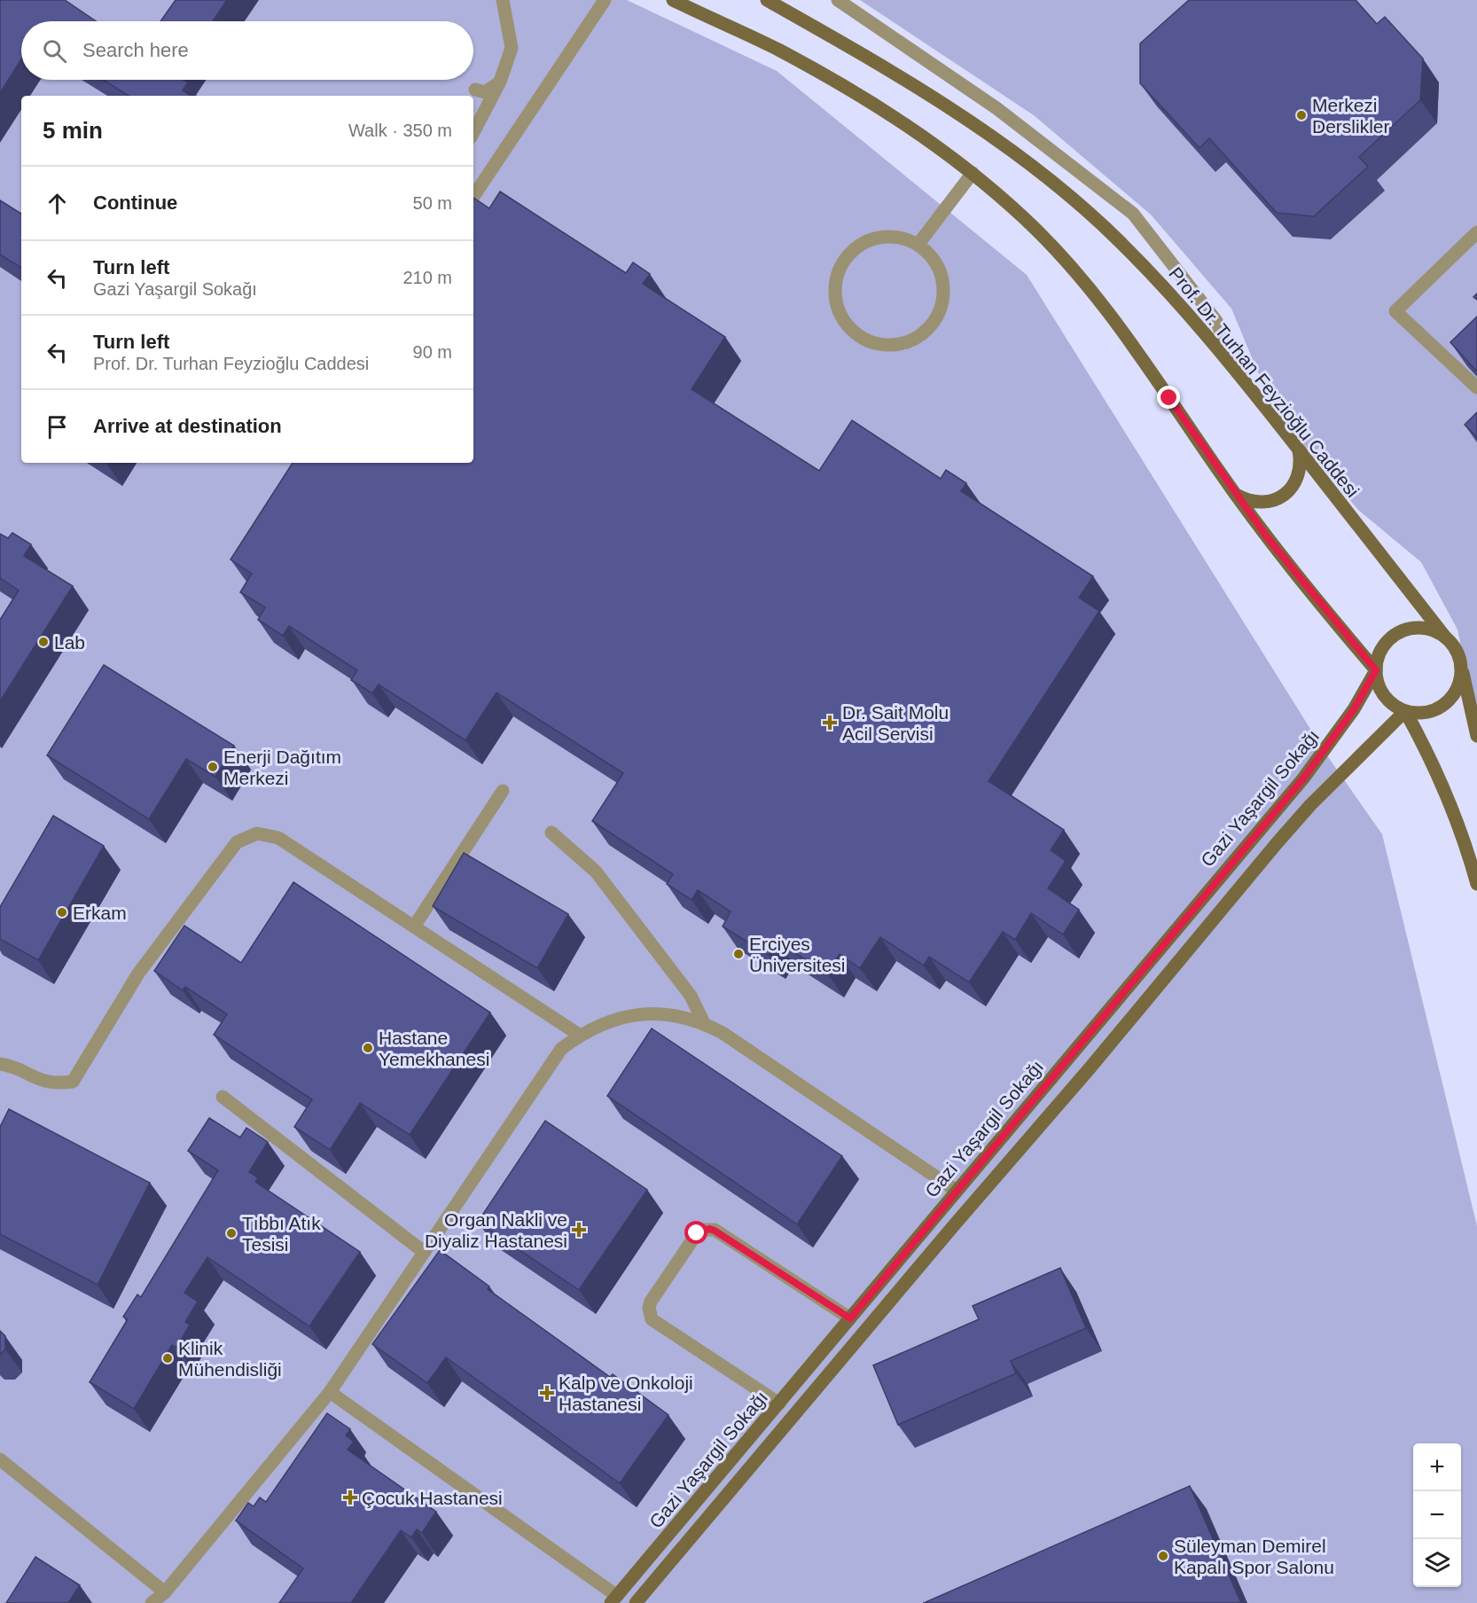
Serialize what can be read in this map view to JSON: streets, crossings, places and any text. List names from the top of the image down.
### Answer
{
  "streets": {
    "street": ["Prof. Dr. Turhan Feyzioğlu Caddesi", "Gazi Yaşargil Sokağı"]
  },
  "crossings": [
    ["Prof. Dr. Turhan Feyzioğlu Caddesi", "Gazi Yaşargil Sokağı"]
  ],
  "places": {
    "other": [
      "Merkezi Derslikler",
      "Lab",
      "Enerji Dağıtım Merkezi",
      "Erkam",
      "Erciyes Üniversitesi",
      "Hastane Yemekhanesi",
      "Tıbbı Atık Tesisi",
      "Klinik Mühendisliği",
      "Süleyman Demirel Kapalı Spor Salonu"
    ],
    "health": [
      "Dr. Sait Molu Acil Servisi",
      "Organ Nakli ve Diyaliz Hastanesi",
      "Kalp ve Onkoloji Hastanesi",
      "Çocuk Hastanesi"
    ]
  },
  "page": {
    "search": "Search here",
    "heading": ["5 min", "Walk · 350 m"],
    "list": [
      ["Continue", "50 m"],
      ["Turn left", "Gazi Yaşargil Sokağı", "210 m"],
      ["Turn left", "Prof. Dr. Turhan Feyzioğlu Caddesi", "90 m"],
      "Arrive at destination"
    ],
    "map_buttons": ["+", "−"]
  }
}
